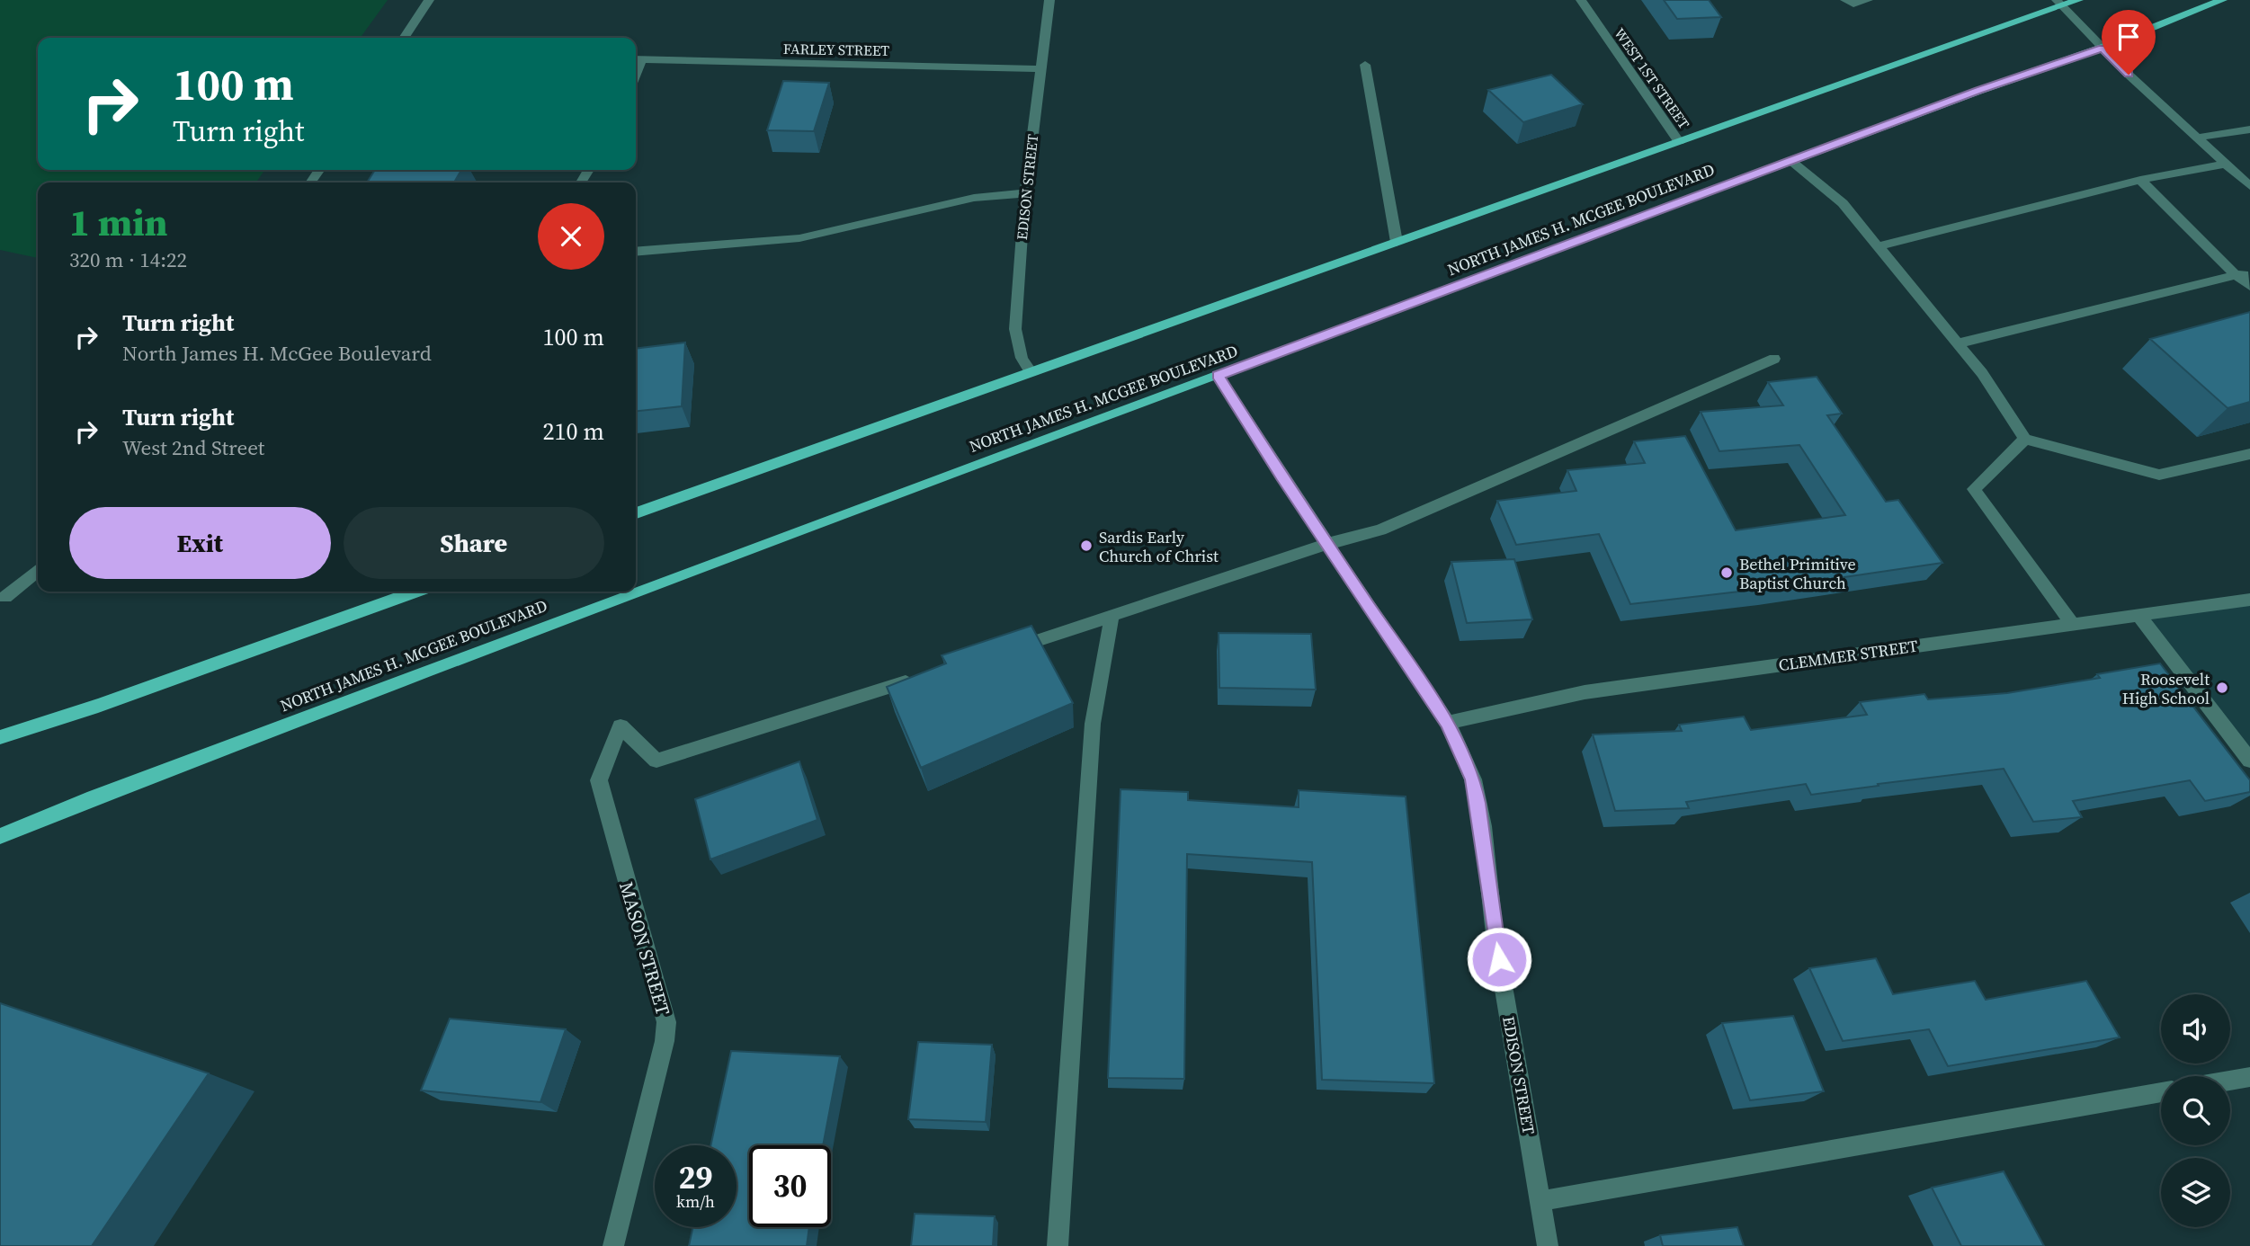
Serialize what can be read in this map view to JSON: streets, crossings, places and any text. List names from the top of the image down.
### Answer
{
  "streets": {
    "main road": ["NORTH JAMES H. MCGEE BOULEVARD"],
    "street": [
      "FARLEY STREET",
      "WEST 1ST STREET",
      "EDISON STREET",
      "CLEMMER STREET",
      "MASON STREET"
    ]
  },
  "crossings": [
    ["FARLEY STREET", "EDISON STREET"],
    ["EDISON STREET", "NORTH JAMES H. MCGEE BOULEVARD"],
    ["EDISON STREET", "CLEMMER STREET"]
  ],
  "places": ["Sardis Early Church of Christ", "Bethel Primitive Baptist Church", "Roosevelt High School"],
  "page": {
    "turn": ["100 m", "Turn right"],
    "heading": ["1 min", "320 m · 14:22"],
    "list": [
      {
        "name": "Turn right",
        "note": "North James H. McGee Boulevard",
        "value": "100 m"
      },
      {
        "name": "Turn right",
        "note": "West 2nd Street",
        "value": "210 m"
      }
    ],
    "buttons": ["Exit", "Share"],
    "speed": "29 km/h",
    "limit": "30"
  }
}
